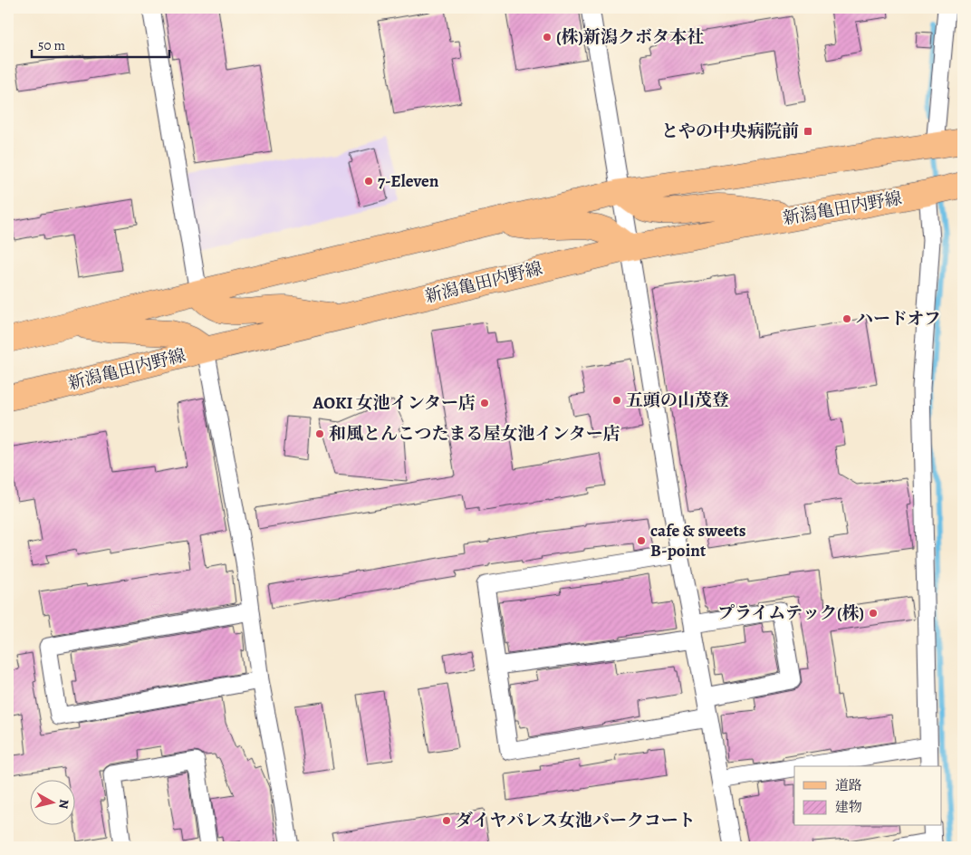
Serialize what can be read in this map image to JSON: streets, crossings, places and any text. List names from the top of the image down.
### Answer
{
  "streets": {
    "main road": ["新潟亀田内野線"]
  },
  "places": {
    "other": [
      "(株)新潟クボタ本社",
      "7-Eleven",
      "ハードオフ",
      "五頭の山茂登",
      "AOKI 女池インター店",
      "和風とんこつたまる屋女池インター店",
      "cafe & sweets B-point",
      "プライムテック(株)",
      "ダイヤパレス女池パークコート"
    ],
    "transit": ["とやの中央病院前"]
  },
  "legend": ["道路", "建物"],
  "scale_bar": "50 m",
  "north": "right"
}
